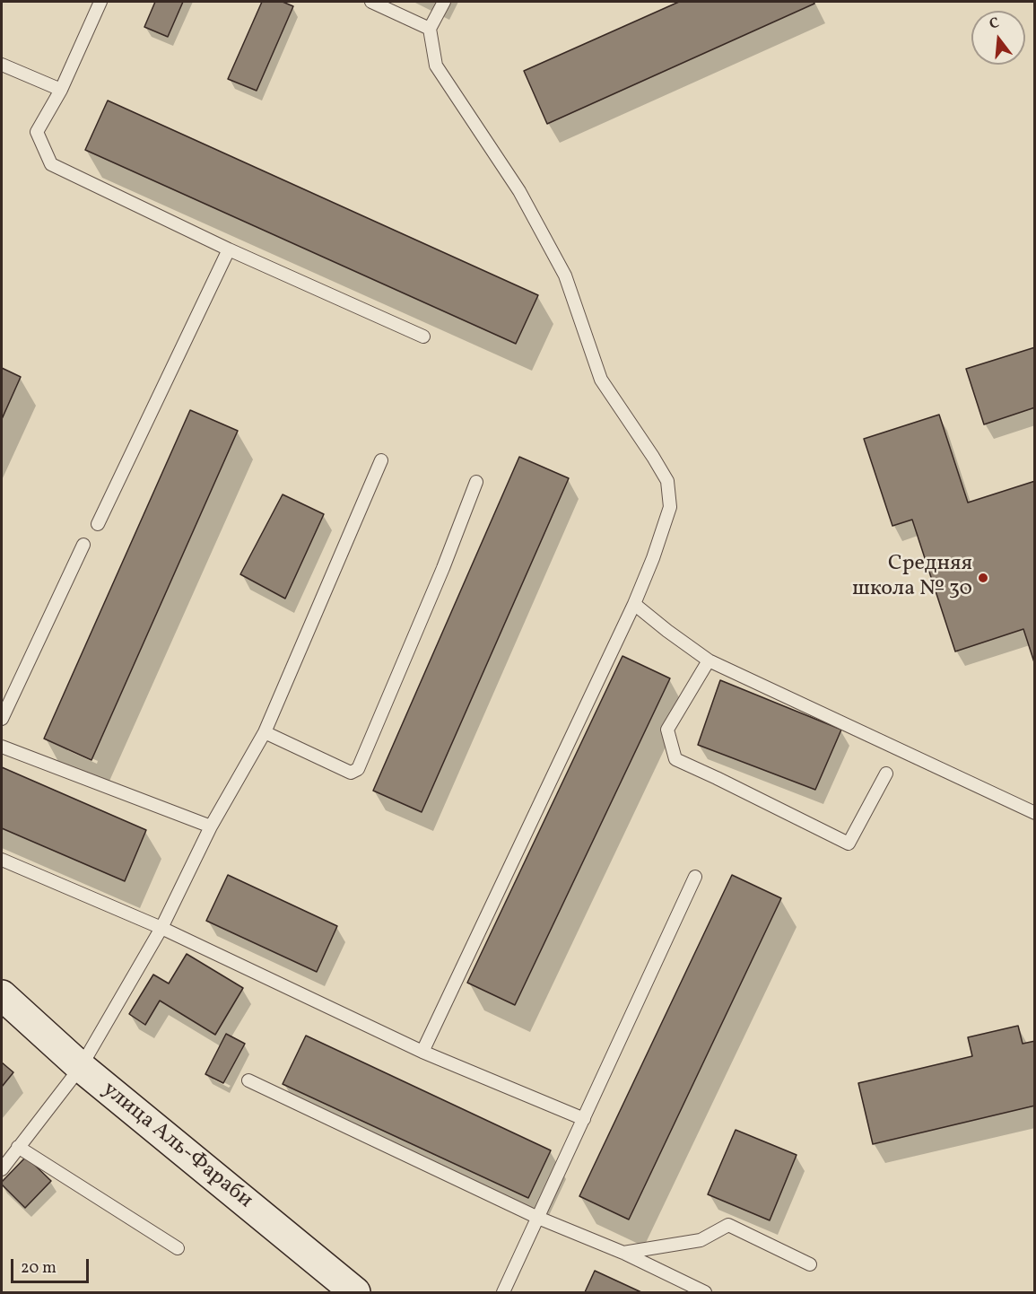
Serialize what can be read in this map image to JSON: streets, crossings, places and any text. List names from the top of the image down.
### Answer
{
  "streets": {
    "main road": ["улица Аль-Фараби"]
  },
  "places": ["Средняя школа № 30"],
  "scale_bar": "20 m",
  "north": "top"
}
